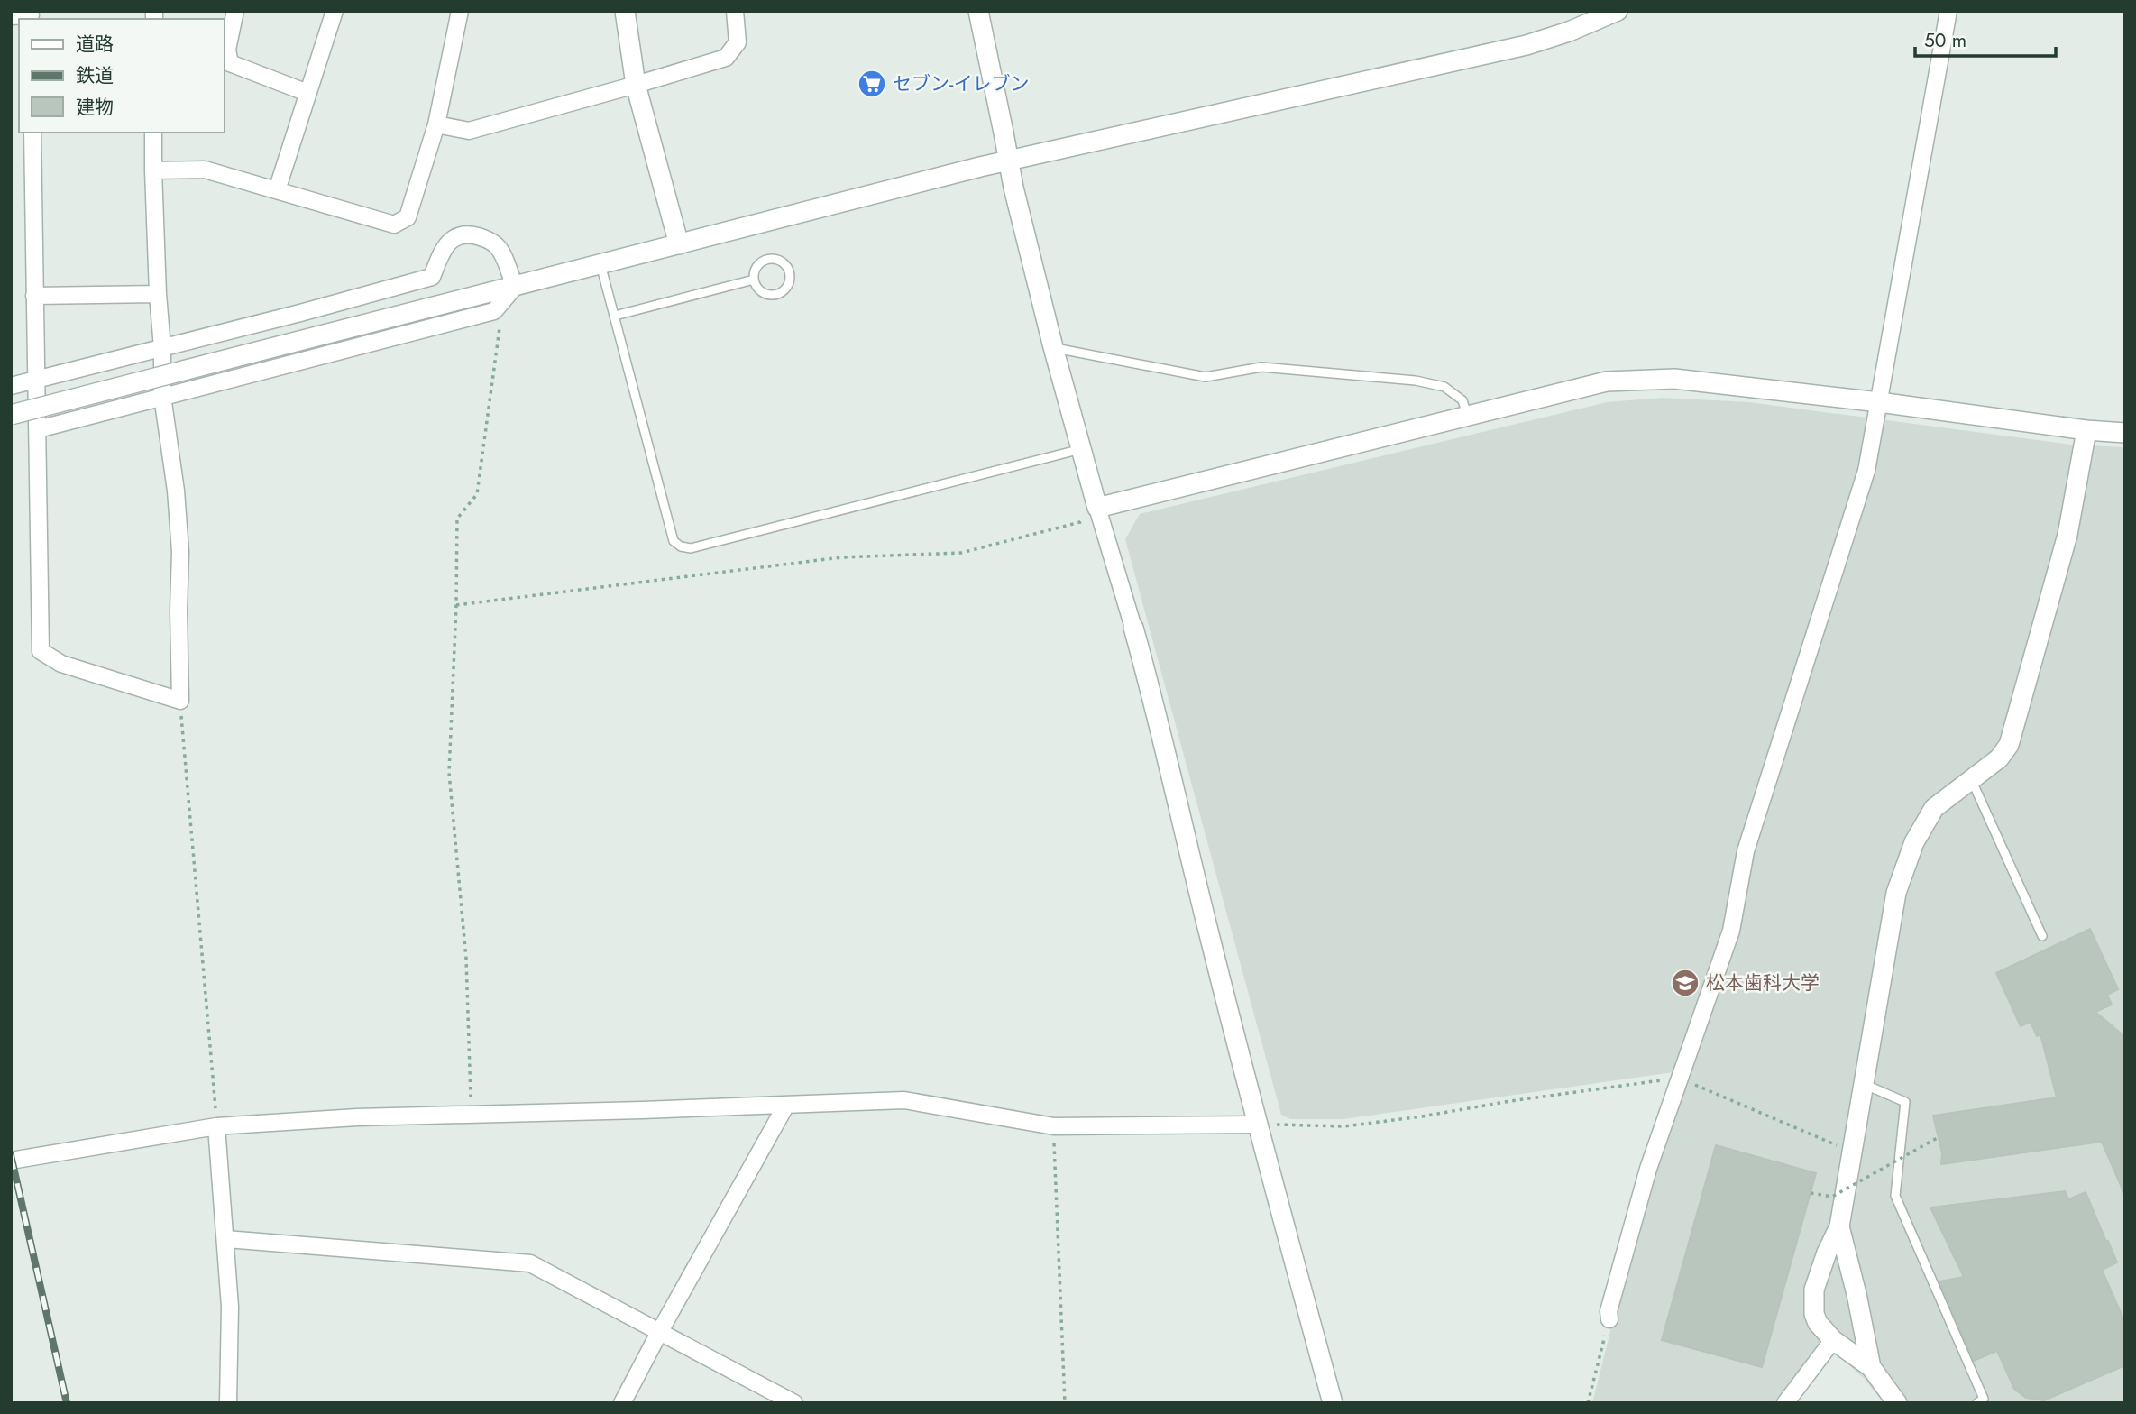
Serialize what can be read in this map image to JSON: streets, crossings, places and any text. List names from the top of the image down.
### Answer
{
  "places": {
    "supermarket": ["セブン-イレブン"],
    "school or university": ["松本歯科大学"]
  },
  "legend": ["道路", "鉄道", "建物"],
  "scale_bar": "50 m"
}
